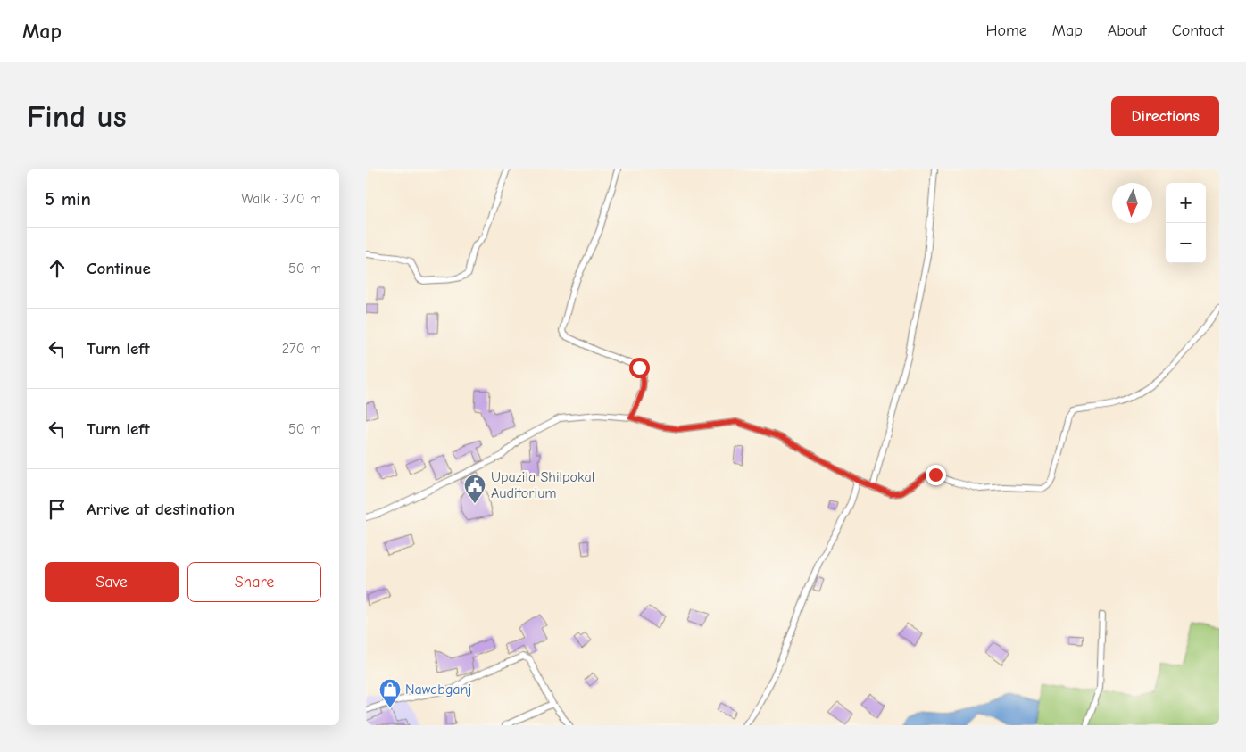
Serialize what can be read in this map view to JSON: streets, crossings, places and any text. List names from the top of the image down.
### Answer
{
  "places": {
    "public building": ["Upazila Shilpokal Auditorium"],
    "shop": ["Nawabganj"]
  },
  "north": "bottom",
  "page": {
    "header": "Map",
    "nav": [
      "Home",
      "Map",
      "About",
      "Contact"
    ],
    "buttons": [
      "Directions",
      ["Save", "Share"]
    ],
    "title": "Find us",
    "heading": ["5 min", "Walk · 370 m"],
    "map_buttons": ["+", "−"],
    "list": [
      ["Continue", "50 m"],
      ["Turn left", "270 m"],
      ["Turn left", "50 m"],
      "Arrive at destination"
    ]
  }
}
